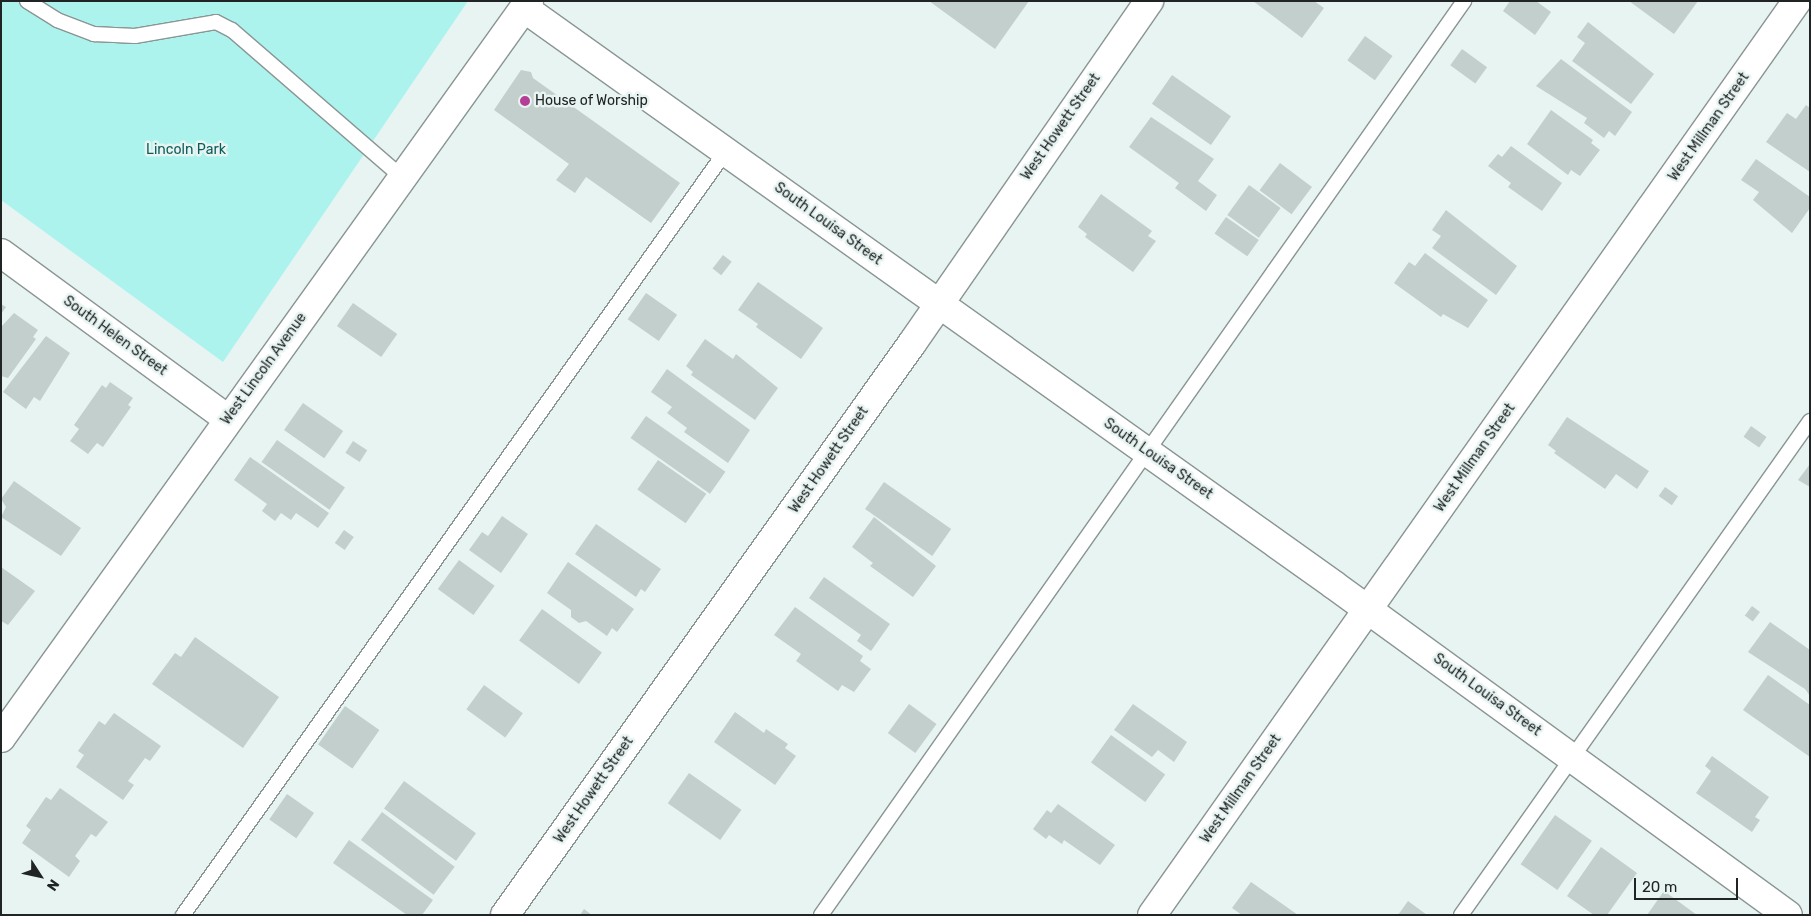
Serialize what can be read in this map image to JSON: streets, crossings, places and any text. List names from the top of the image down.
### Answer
{
  "streets": {
    "street": [
      "West Howett Street",
      "West Millman Street",
      "South Louisa Street",
      "South Helen Street",
      "West Lincoln Avenue"
    ]
  },
  "crossings": [
    ["West Howett Street", "South Louisa Street"],
    ["West Millman Street", "South Louisa Street"],
    ["South Louisa Street", "West Lincoln Avenue"],
    ["South Helen Street", "West Lincoln Avenue"]
  ],
  "parks": ["Lincoln Park"],
  "places": ["House of Worship"],
  "scale_bar": "20 m",
  "north": "bottom right"
}
